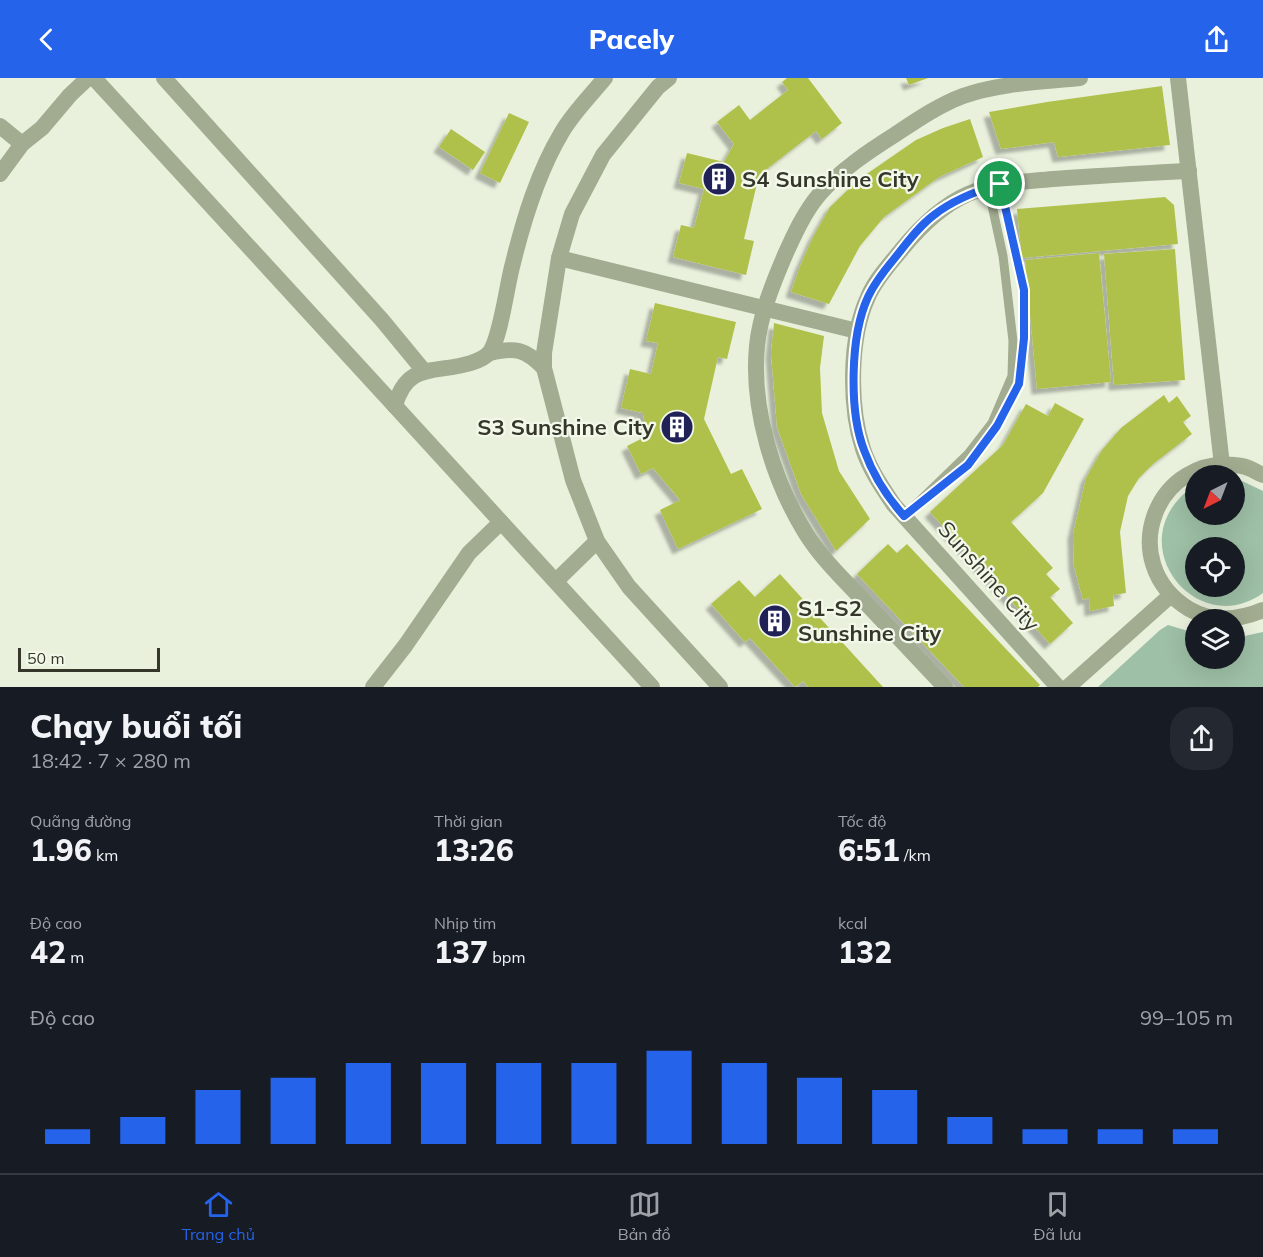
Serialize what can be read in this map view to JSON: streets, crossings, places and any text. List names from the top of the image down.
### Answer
{
  "streets": {
    "street": ["Sunshine City"]
  },
  "places": {
    "building": ["S4 Sunshine City", "S3 Sunshine City", "S1-S2 Sunshine City"]
  },
  "scale_bar": "50 m",
  "north": "bottom left",
  "page": {
    "header": "Pacely",
    "scale": "50 m",
    "heading": ["Chạy buổi tối", "18:42 · 7 × 280 m"],
    "stats": [
      ["Quãng đường", "1.96 km"],
      ["Thời gian", "13:26"],
      ["Tốc độ", "6:51 /km"],
      ["Độ cao", "42 m"],
      ["Nhịp tim", "137 bpm"],
      ["kcal", "132"]
    ],
    "chart": ["Độ cao", "99–105 m"],
    "tabs": ["Trang chủ", "Bản đồ", "Đã lưu"]
  }
}
